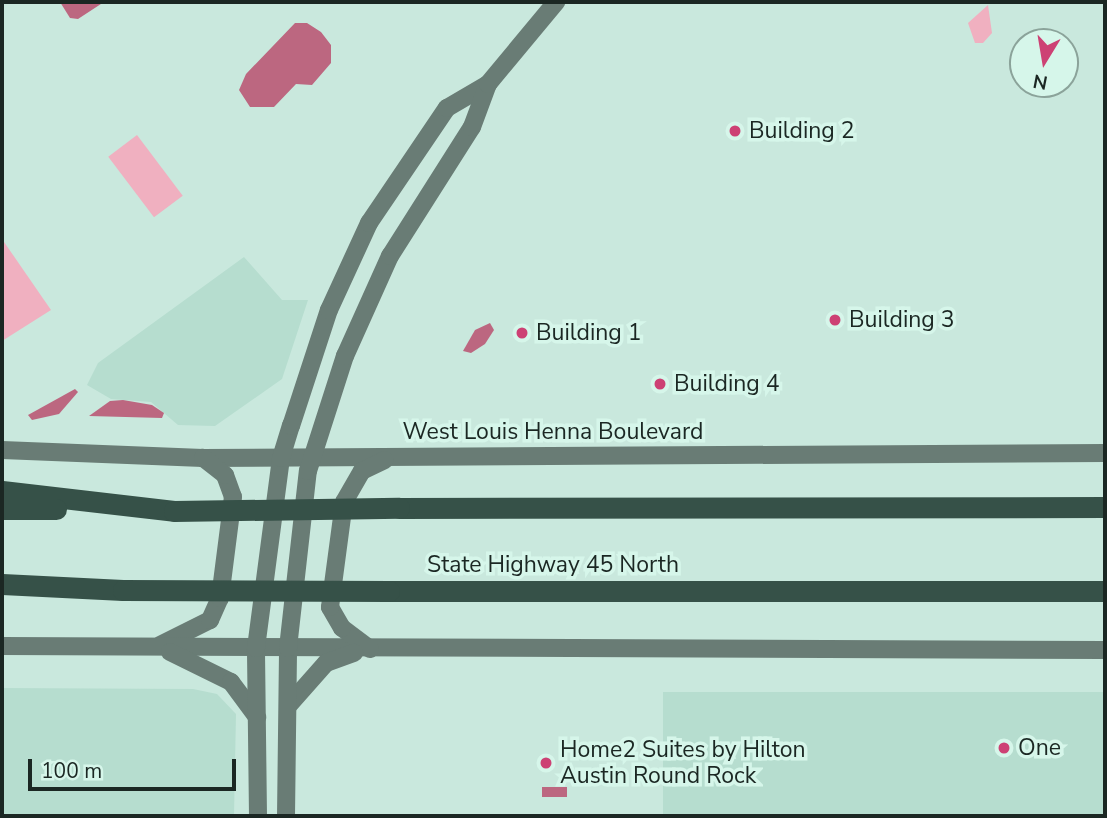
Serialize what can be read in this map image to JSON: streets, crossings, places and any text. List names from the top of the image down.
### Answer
{
  "streets": {
    "highway": ["State Highway 45 North"],
    "main road": ["West Louis Henna Boulevard"]
  },
  "places": [
    "Building 2",
    "Building 3",
    "Building 1",
    "Building 4",
    "One",
    "Home2 Suites by Hilton Austin Round Rock"
  ],
  "scale_bar": "100 m",
  "north": "bottom"
}
